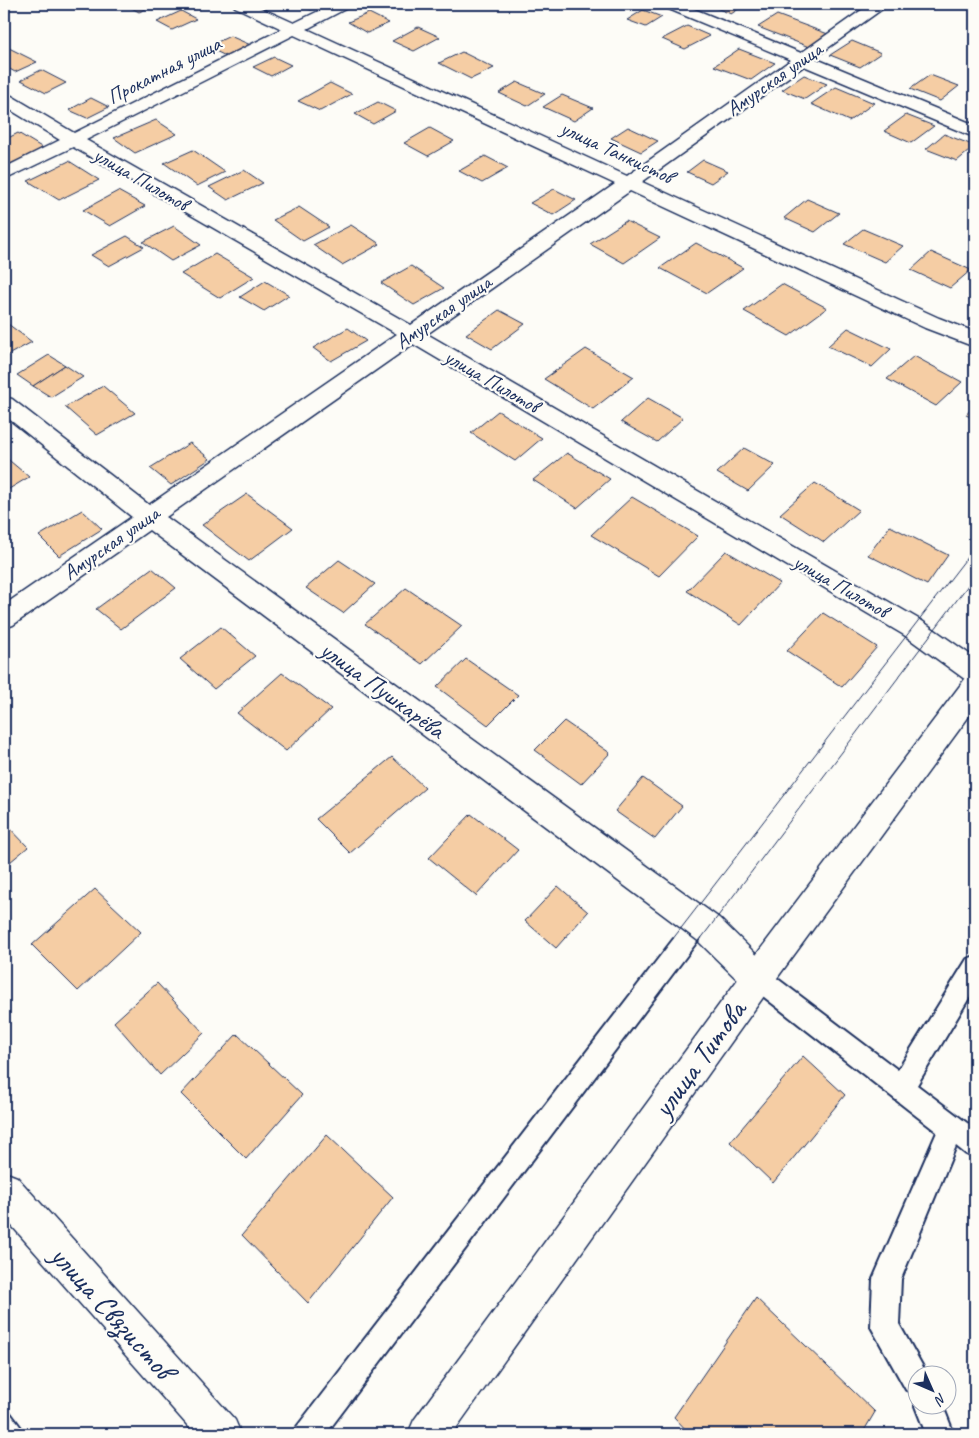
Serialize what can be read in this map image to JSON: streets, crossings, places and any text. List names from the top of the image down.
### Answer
{
  "streets": {
    "street": [
      "Прокатная улица",
      "Амурская улица",
      "улица Танкистов",
      "улица Пилотов",
      "улица Пушкарёва",
      "улица Титова",
      "улица Связистов"
    ]
  },
  "crossings": [
    ["Прокатная улица", "улица Танкистов"],
    ["Прокатная улица", "улица Пилотов"],
    ["Амурская улица", "улица Танкистов"],
    ["Амурская улица", "улица Пилотов"],
    ["Амурская улица", "улица Пушкарёва"],
    ["улица Пушкарёва", "улица Титова"]
  ],
  "north": "bottom right"
}
